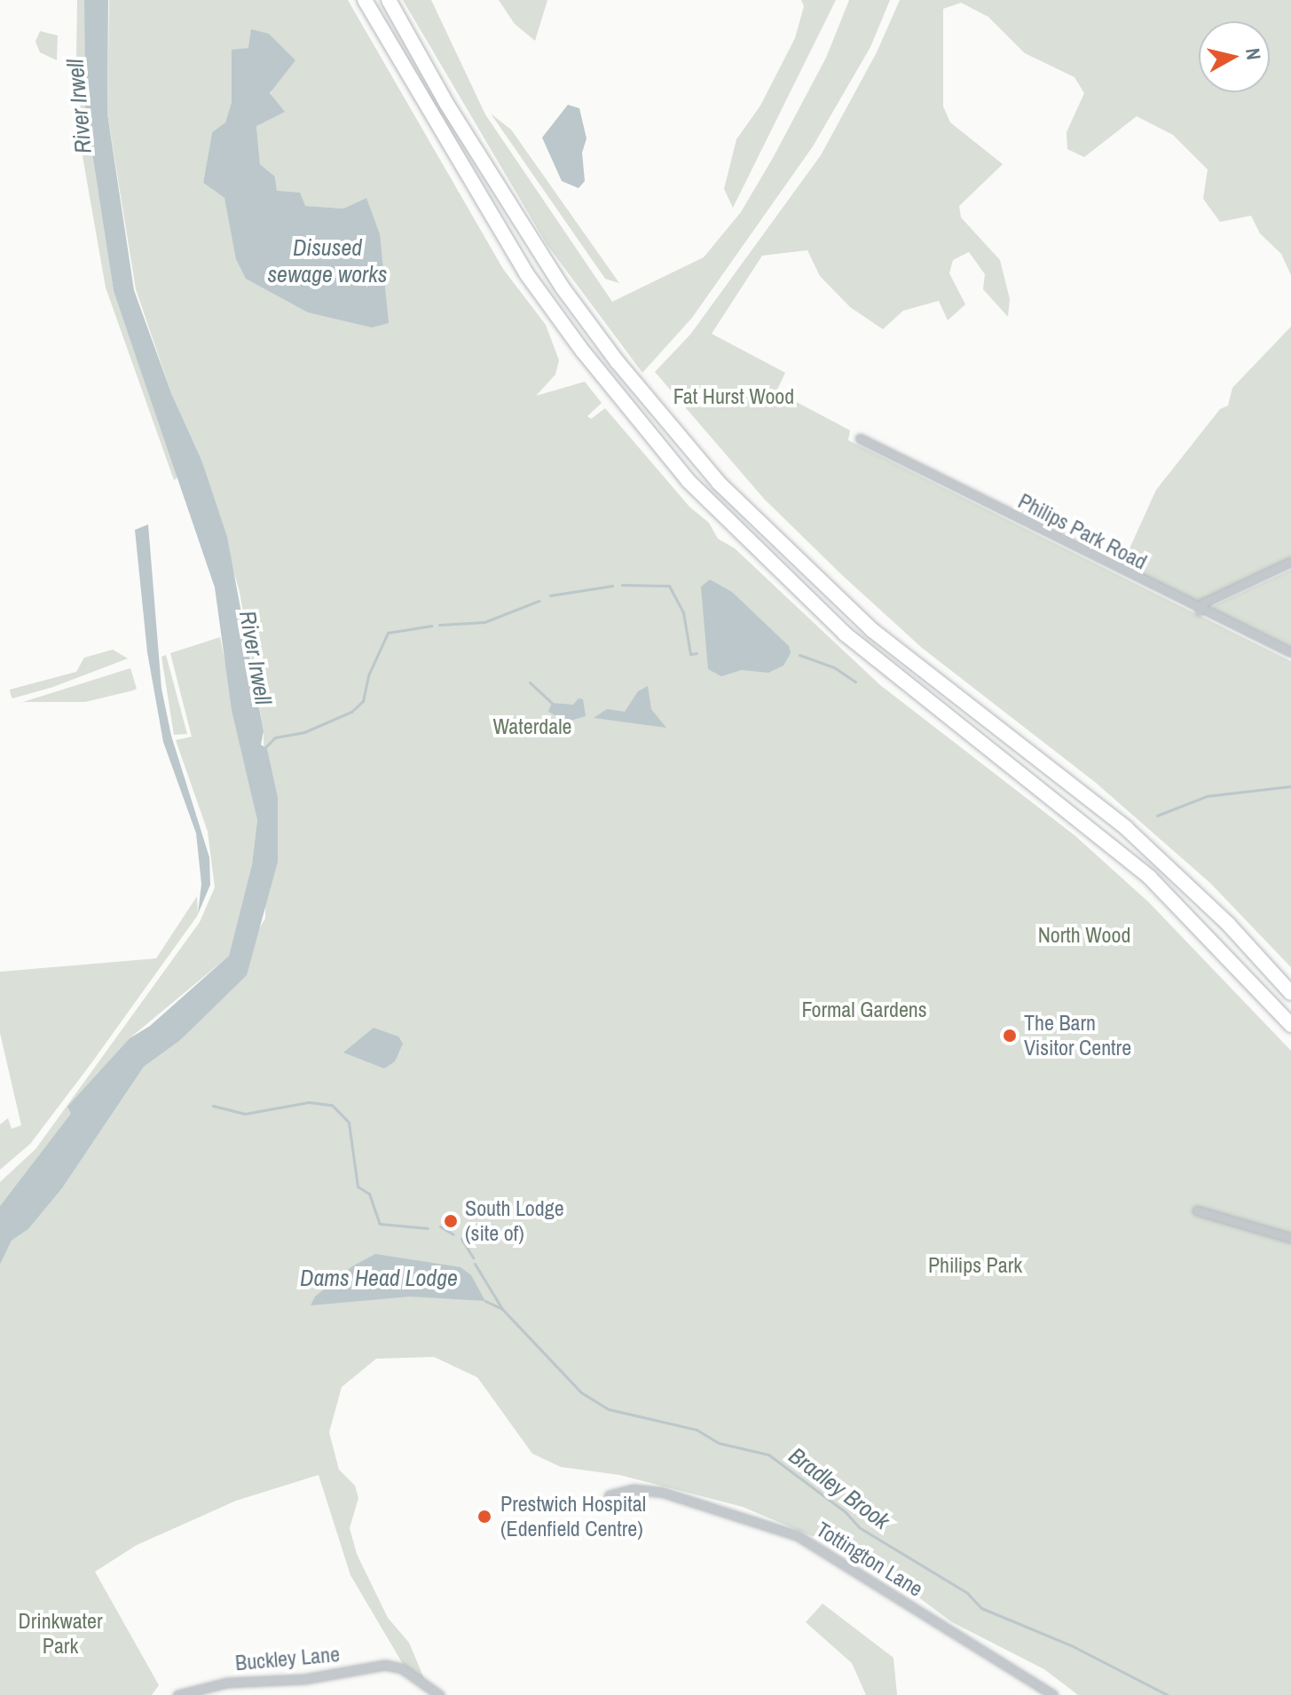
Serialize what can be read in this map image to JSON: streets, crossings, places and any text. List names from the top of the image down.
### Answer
{
  "streets": {
    "street": ["Philips Park Road", "Tottington Lane", "Buckley Lane"]
  },
  "water": [
    "River Irwell",
    "Disused sewage works",
    "Dams Head Lodge",
    "Bradley Brook"
  ],
  "parks": [
    "Fat Hurst Wood",
    "Waterdale",
    "North Wood",
    "Formal Gardens",
    "Philips Park",
    "Drinkwater Park"
  ],
  "places": ["The Barn Visitor Centre", "South Lodge (site of)", "Prestwich Hospital (Edenfield Centre)"],
  "north": "right"
}
